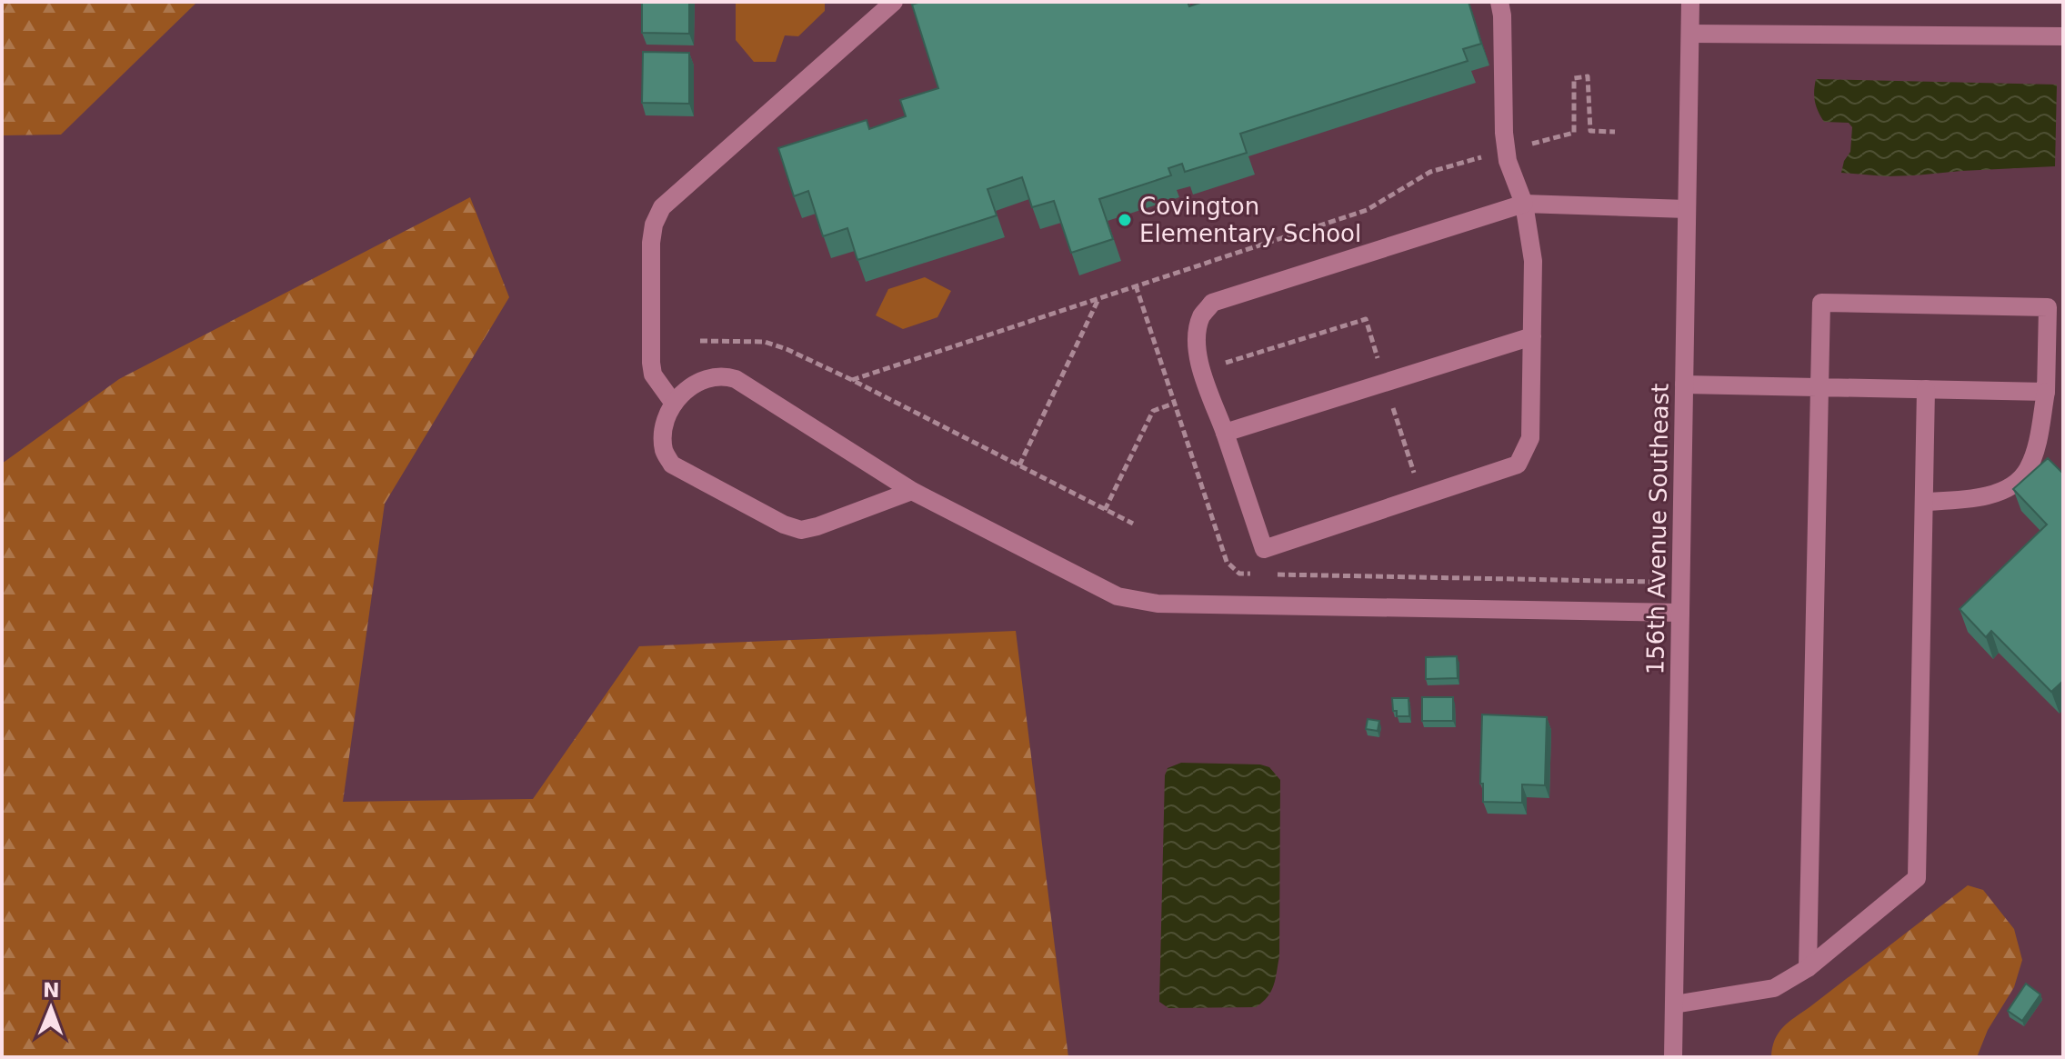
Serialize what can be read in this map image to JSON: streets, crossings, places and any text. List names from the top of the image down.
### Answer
{
  "streets": {
    "street": ["156th Avenue Southeast"]
  },
  "places": ["Covington Elementary School"],
  "north": "top"
}
